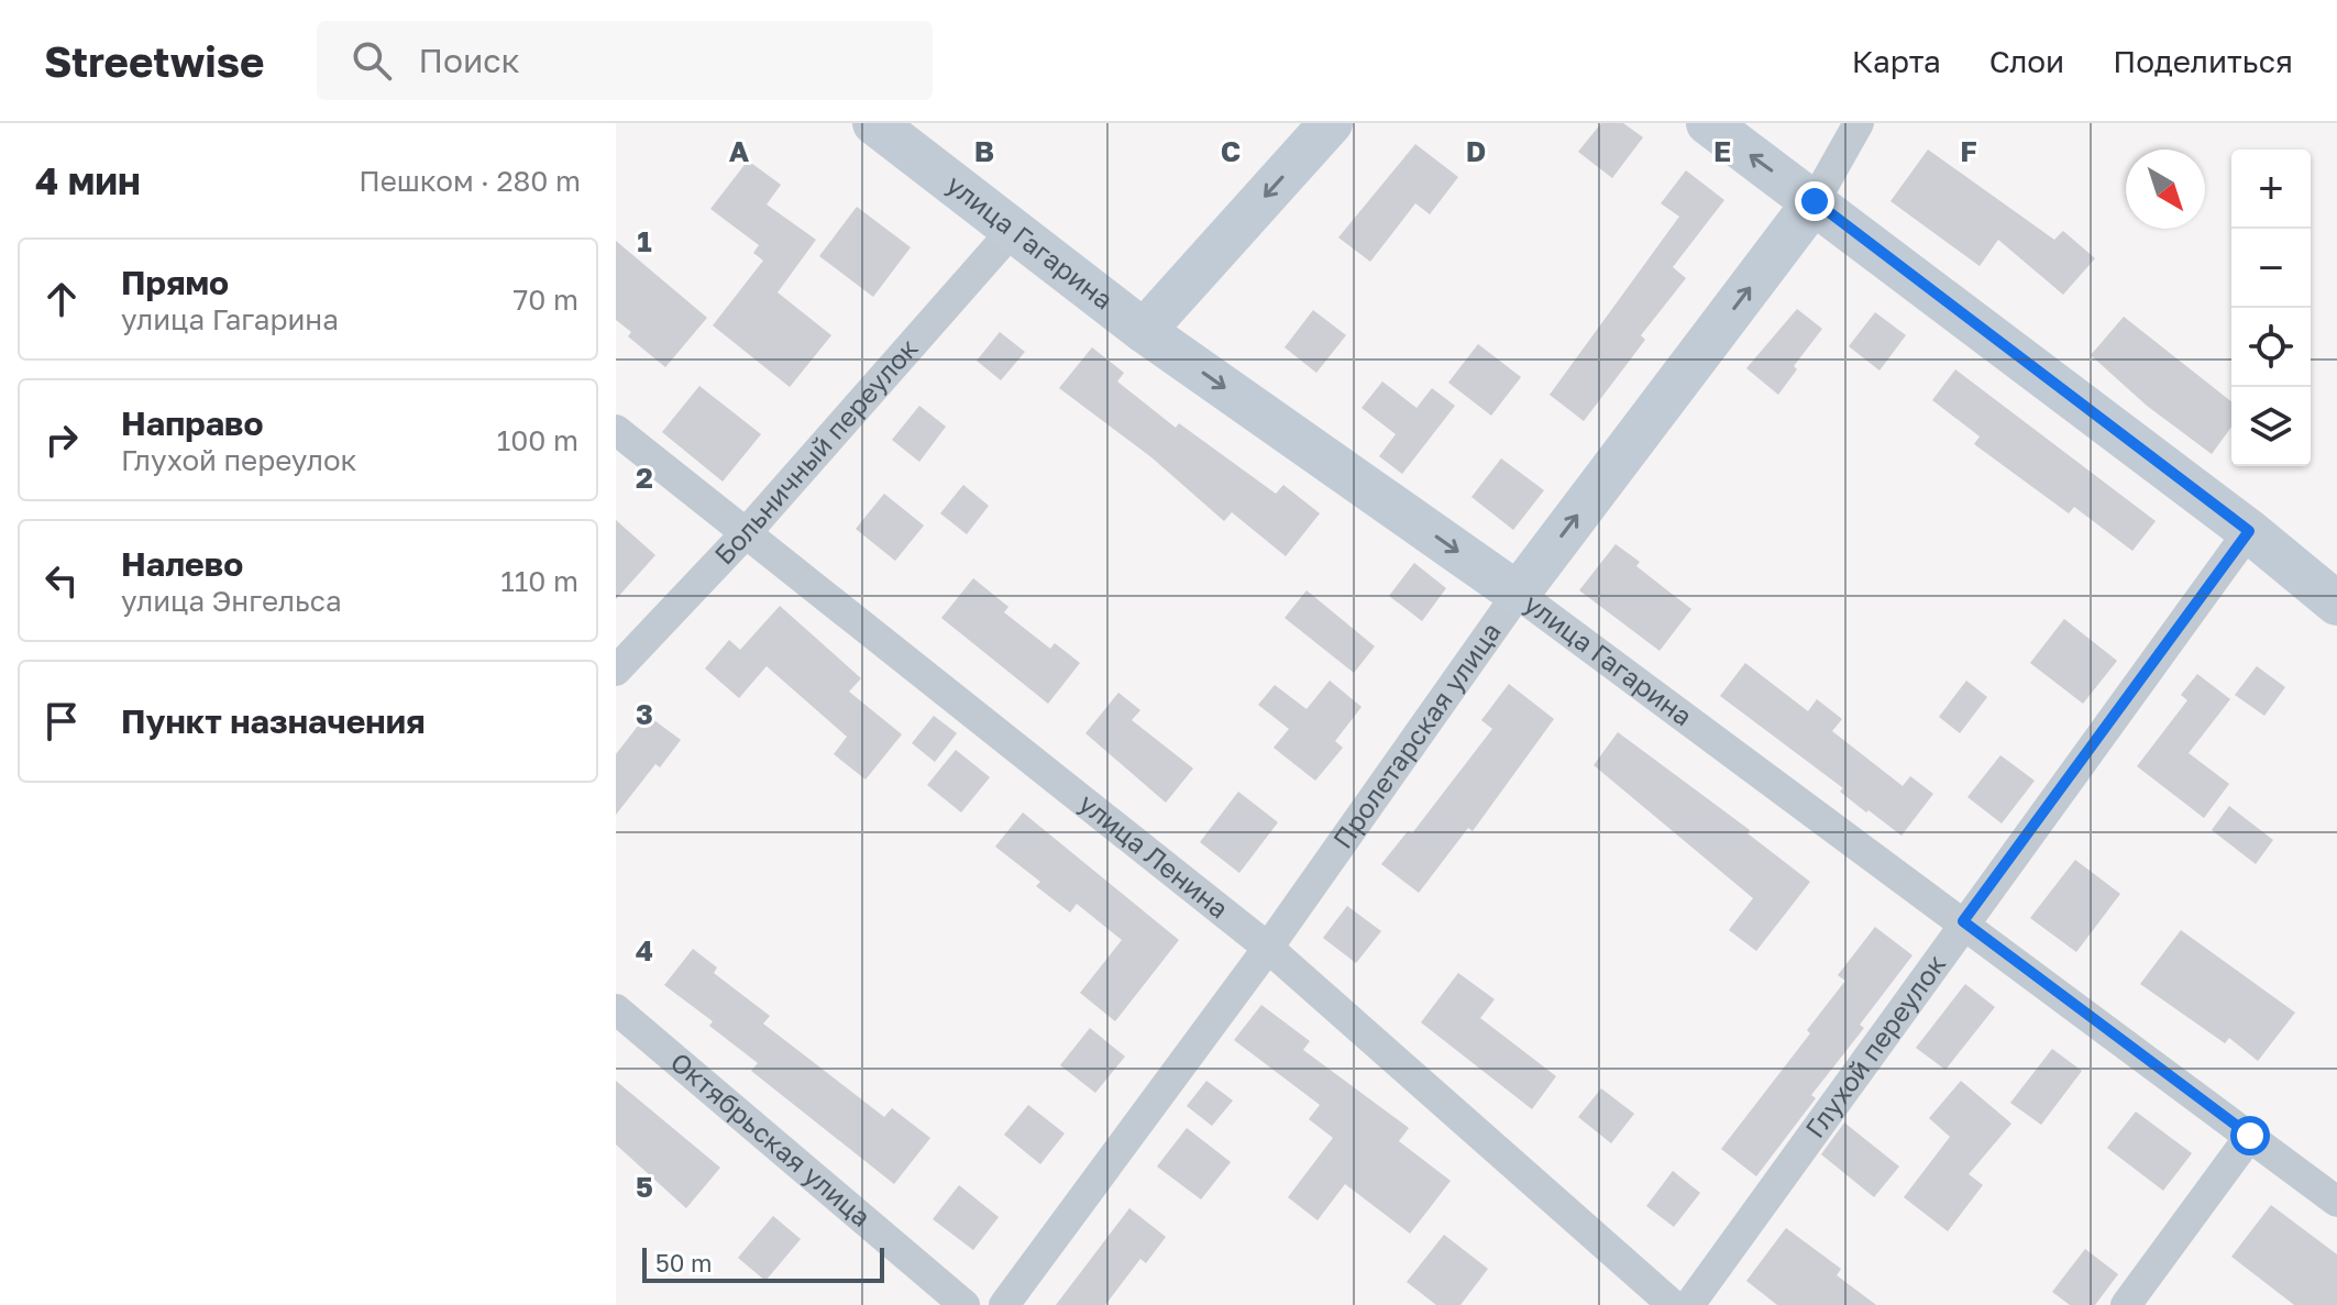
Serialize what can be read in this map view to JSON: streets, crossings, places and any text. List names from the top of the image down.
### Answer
{
  "streets": {
    "main road": ["улица Гагарина", "Пролетарская улица"],
    "street": [
      "Больничный переулок",
      "улица Ленина",
      "Глухой переулок",
      "Октябрьская улица"
    ]
  },
  "crossings": [
    ["улица Гагарина", "Больничный переулок"],
    ["улица Гагарина", "Пролетарская улица"],
    ["улица Гагарина", "Глухой переулок"],
    ["Больничный переулок", "улица Ленина"],
    ["Пролетарская улица", "улица Ленина"]
  ],
  "scale_bar": "50 m",
  "north": "bottom right",
  "page": {
    "header": "Streetwise",
    "search": "Поиск",
    "nav": ["Карта", "Слои", "Поделиться"],
    "heading": ["4 мин", "Пешком · 280 m"],
    "map_buttons": ["+", "−"],
    "list": [
      ["Прямо", "улица Гагарина", "70 m"],
      ["Направо", "Глухой переулок", "100 m"],
      ["Налево", "улица Энгельса", "110 m"],
      "Пункт назначения"
    ],
    "scale": "50 m"
  },
  "grid": {
    "columns": [
      "A",
      "B",
      "C",
      "D",
      "E",
      "F"
    ],
    "rows": [
      "1",
      "2",
      "3",
      "4",
      "5"
    ]
  }
}
